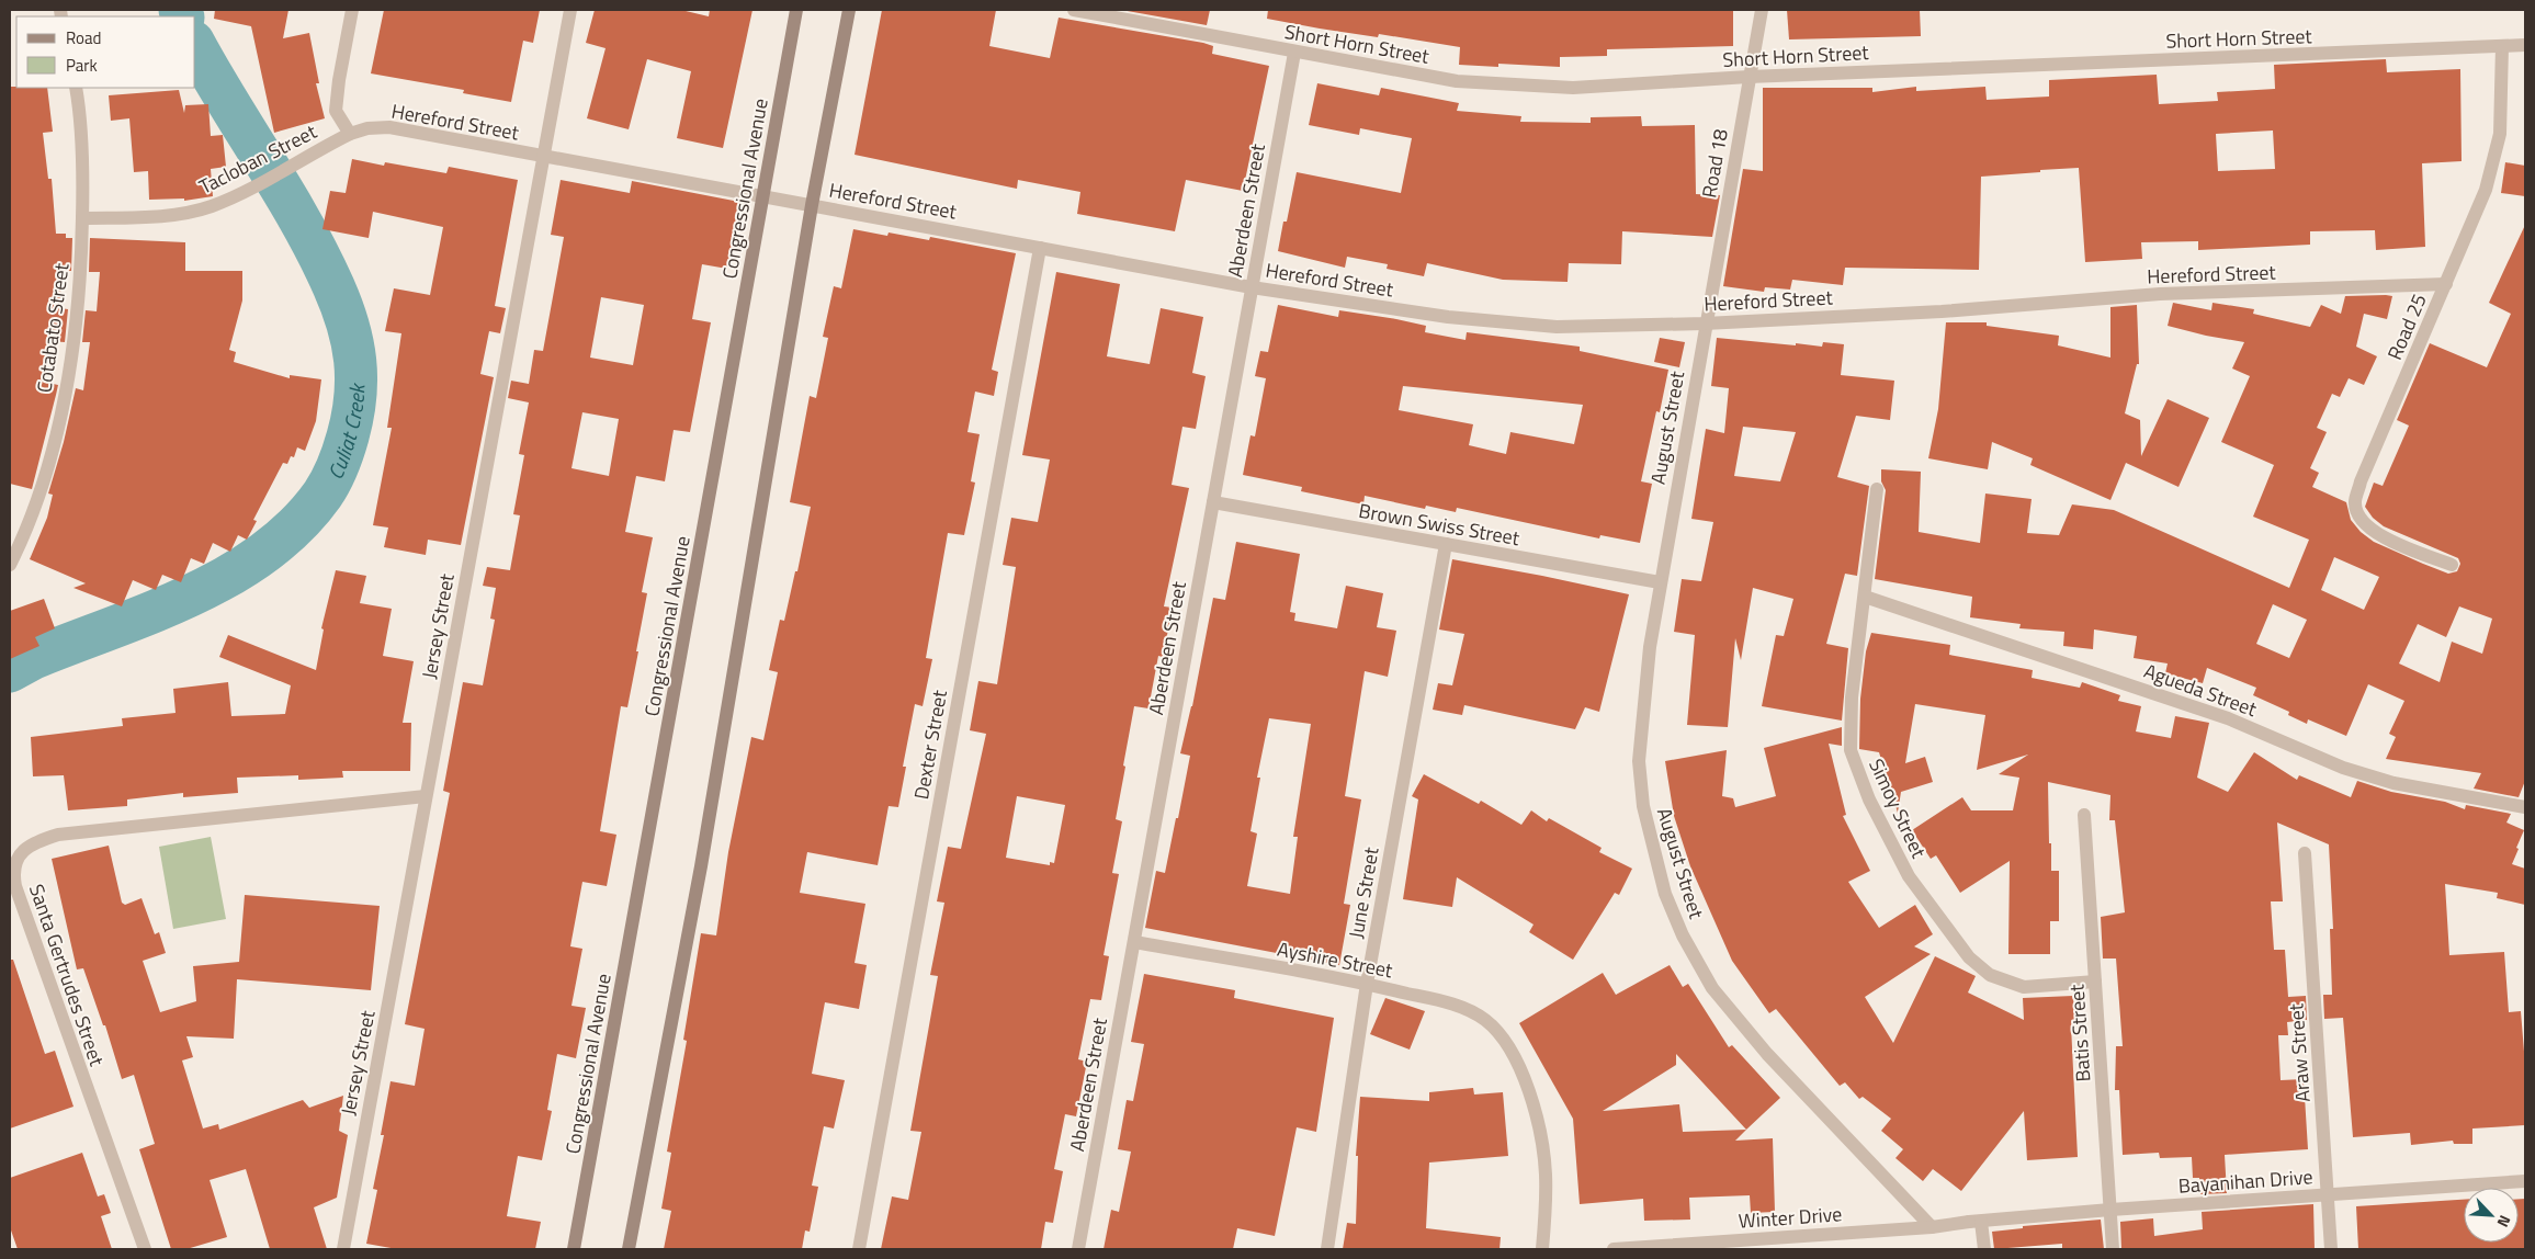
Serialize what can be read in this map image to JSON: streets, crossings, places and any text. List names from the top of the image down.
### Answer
{
  "streets": {
    "main road": ["Congressional Avenue"],
    "street": [
      "Short Horn Street",
      "Hereford Street",
      "Tacloban Street",
      "Road 18",
      "Aberdeen Street",
      "Road 25",
      "Cotabato Street",
      "August Street",
      "Brown Swiss Street",
      "Jersey Street",
      "Agueda Street",
      "Dexter Street",
      "Simoy Street",
      "June Street",
      "Ayshire Street",
      "Santa Gertrudes Street",
      "Batis Street",
      "Araw Street",
      "Bayanihan Drive",
      "Winter Drive"
    ]
  },
  "crossings": [
    ["Short Horn Street", "Road 18"],
    ["Short Horn Street", "Aberdeen Street"],
    ["Short Horn Street", "Road 25"],
    ["Hereford Street", "Tacloban Street"],
    ["Hereford Street", "Road 18"],
    ["Hereford Street", "Congressional Avenue"],
    ["Hereford Street", "Aberdeen Street"],
    ["Hereford Street", "Road 25"],
    ["Hereford Street", "August Street"],
    ["Hereford Street", "Jersey Street"],
    ["Hereford Street", "Dexter Street"],
    ["Tacloban Street", "Cotabato Street"],
    ["Road 18", "August Street"],
    ["Aberdeen Street", "Brown Swiss Street"],
    ["Aberdeen Street", "Ayshire Street"],
    ["August Street", "Brown Swiss Street"],
    ["August Street", "Winter Drive"],
    ["Brown Swiss Street", "June Street"],
    ["Jersey Street", "Santa Gertrudes Street"],
    ["Agueda Street", "Simoy Street"],
    ["Simoy Street", "Batis Street"],
    ["June Street", "Ayshire Street"],
    ["Batis Street", "Bayanihan Drive"],
    ["Araw Street", "Bayanihan Drive"],
    ["Bayanihan Drive", "Winter Drive"]
  ],
  "water": ["Culiat Creek"],
  "legend": ["Road", "Park"],
  "north": "bottom right"
}
